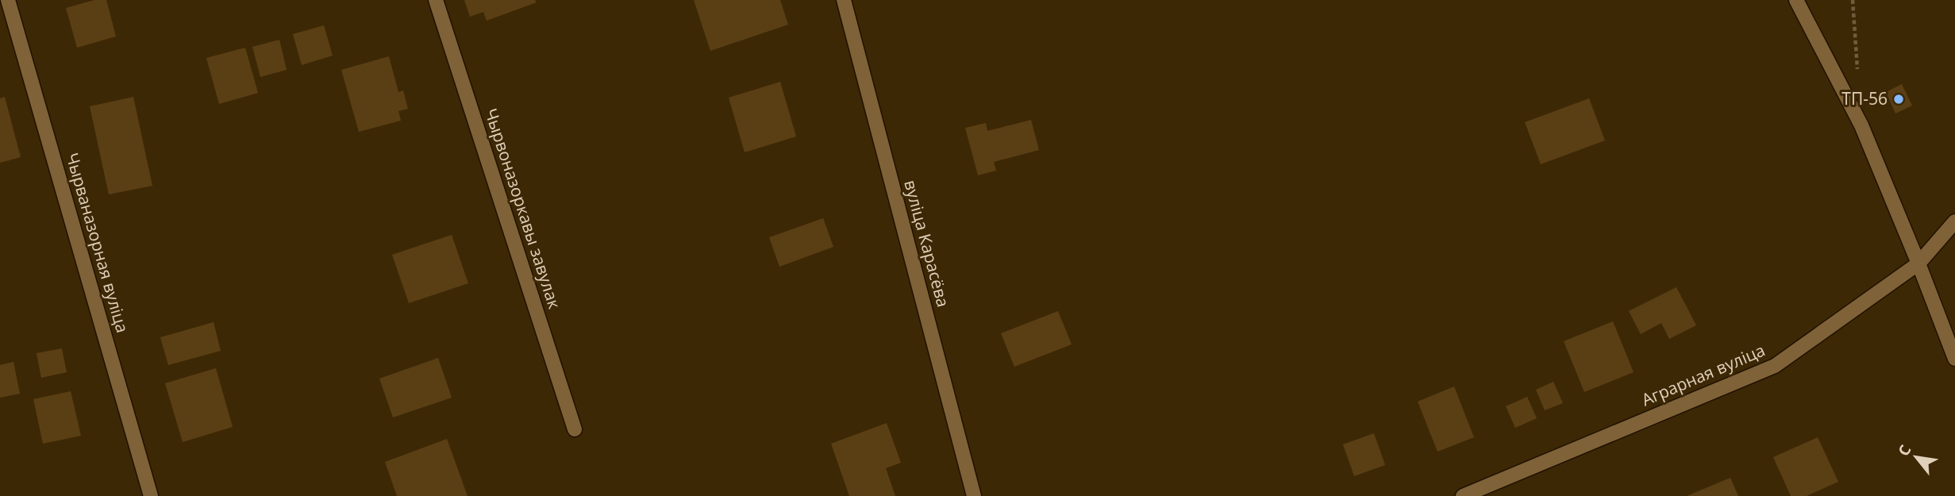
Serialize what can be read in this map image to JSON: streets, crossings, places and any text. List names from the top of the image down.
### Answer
{
  "streets": {
    "street": [
      "Чырвоназоркавы завулак",
      "Чырваназорная вуліца",
      "вуліца Карасёва",
      "Аграрная вуліца"
    ]
  },
  "places": ["ТП-56"],
  "north": "top left"
}
